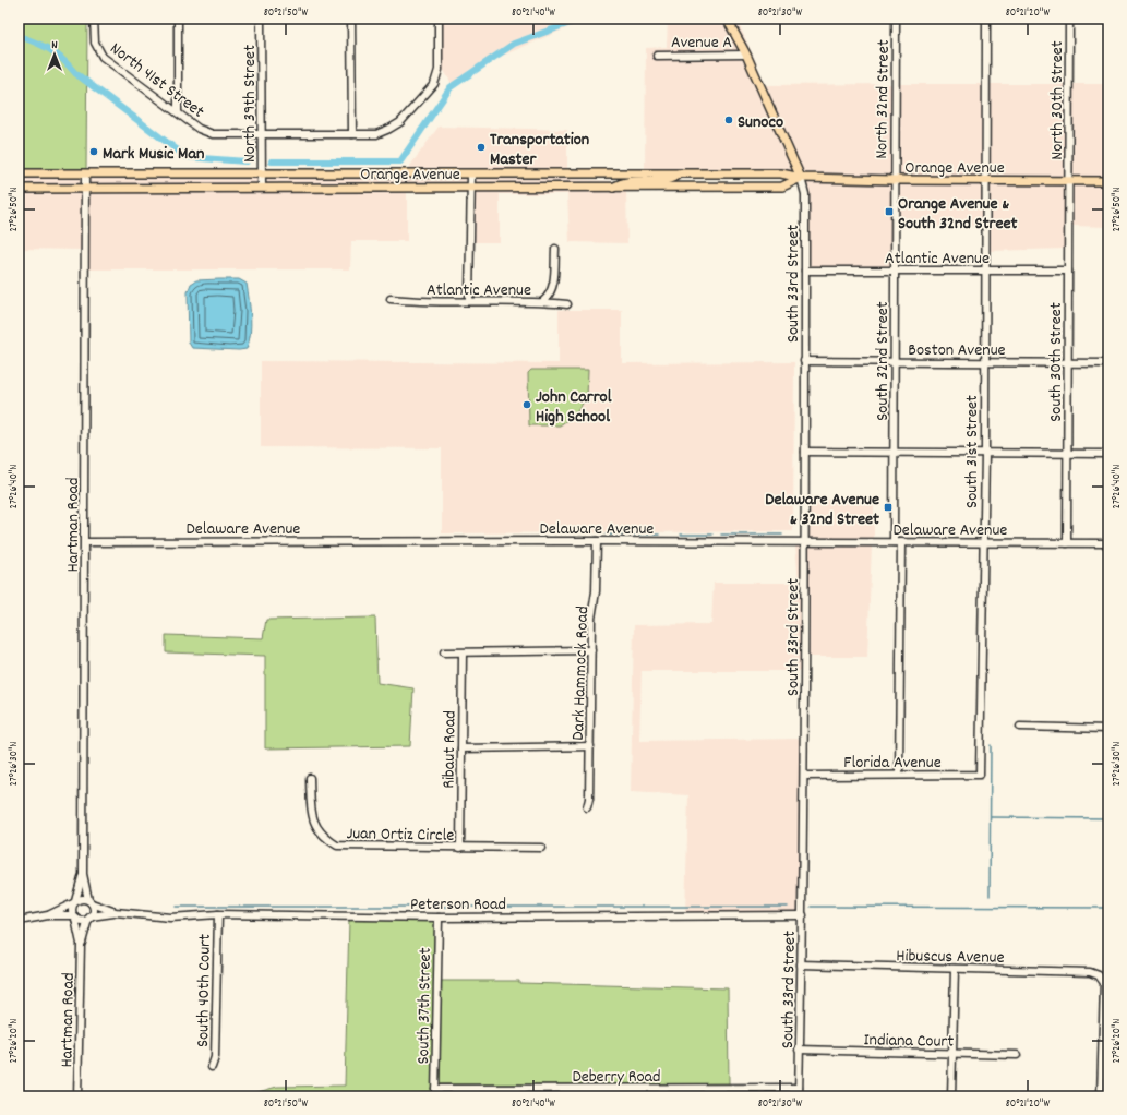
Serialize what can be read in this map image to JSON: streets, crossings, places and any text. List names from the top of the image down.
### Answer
{
  "streets": {
    "main road": ["Orange Avenue"],
    "street": [
      "Avenue A",
      "North 41st Street",
      "North 32nd Street",
      "North 30th Street",
      "North 39th Street",
      "Atlantic Avenue",
      "South 33rd Street",
      "Boston Avenue",
      "South 32nd Street",
      "South 30th Street",
      "South 31st Street",
      "Hartman Road",
      "Delaware Avenue",
      "Dark Hammock Road",
      "Ribaut Road",
      "Florida Avenue",
      "Juan Ortiz Circle",
      "Peterson Road",
      "Hibuscus Avenue",
      "South 40th Court",
      "South 37th Street",
      "Indiana Court",
      "Deberry Road"
    ]
  },
  "crossings": [
    ["North 41st Street", "North 39th Street"],
    ["North 32nd Street", "Orange Avenue"],
    ["North 32nd Street", "South 32nd Street"],
    ["North 30th Street", "Orange Avenue"],
    ["North 30th Street", "South 30th Street"],
    ["North 39th Street", "Orange Avenue"],
    ["Orange Avenue", "South 33rd Street"],
    ["Orange Avenue", "South 32nd Street"],
    ["Orange Avenue", "South 30th Street"],
    ["Orange Avenue", "South 31st Street"],
    ["Orange Avenue", "Hartman Road"],
    ["Atlantic Avenue", "South 33rd Street"],
    ["Atlantic Avenue", "South 32nd Street"],
    ["Atlantic Avenue", "South 30th Street"],
    ["Atlantic Avenue", "South 31st Street"],
    ["South 33rd Street", "Boston Avenue"],
    ["South 33rd Street", "Delaware Avenue"],
    ["South 33rd Street", "Florida Avenue"],
    ["South 33rd Street", "Peterson Road"],
    ["South 33rd Street", "Hibuscus Avenue"],
    ["South 33rd Street", "Indiana Court"],
    ["South 33rd Street", "Deberry Road"],
    ["Boston Avenue", "South 32nd Street"],
    ["Boston Avenue", "South 30th Street"],
    ["Boston Avenue", "South 31st Street"],
    ["South 32nd Street", "Delaware Avenue"],
    ["South 30th Street", "Delaware Avenue"],
    ["South 31st Street", "Delaware Avenue"],
    ["South 31st Street", "Florida Avenue"],
    ["Hartman Road", "Delaware Avenue"],
    ["Hartman Road", "Peterson Road"],
    ["Delaware Avenue", "Dark Hammock Road"],
    ["Ribaut Road", "Juan Ortiz Circle"],
    ["Peterson Road", "South 40th Court"],
    ["Peterson Road", "South 37th Street"],
    ["South 37th Street", "Deberry Road"]
  ],
  "places": {
    "other": [
      "Sunoco",
      "Transportation Master",
      "Mark Music Man",
      "John Carrol High School"
    ],
    "transit": ["Orange Avenue & South 32nd Street", "Delaware Avenue & 32nd Street"]
  },
  "north": "top",
  "coordinates": [
    "80°21'50\"W",
    "80°21'40\"W",
    "80°21'30\"W",
    "80°21'20\"W",
    "27°26'50\"N",
    "27°26'40\"N",
    "27°26'30\"N",
    "27°26'20\"N"
  ]
}
